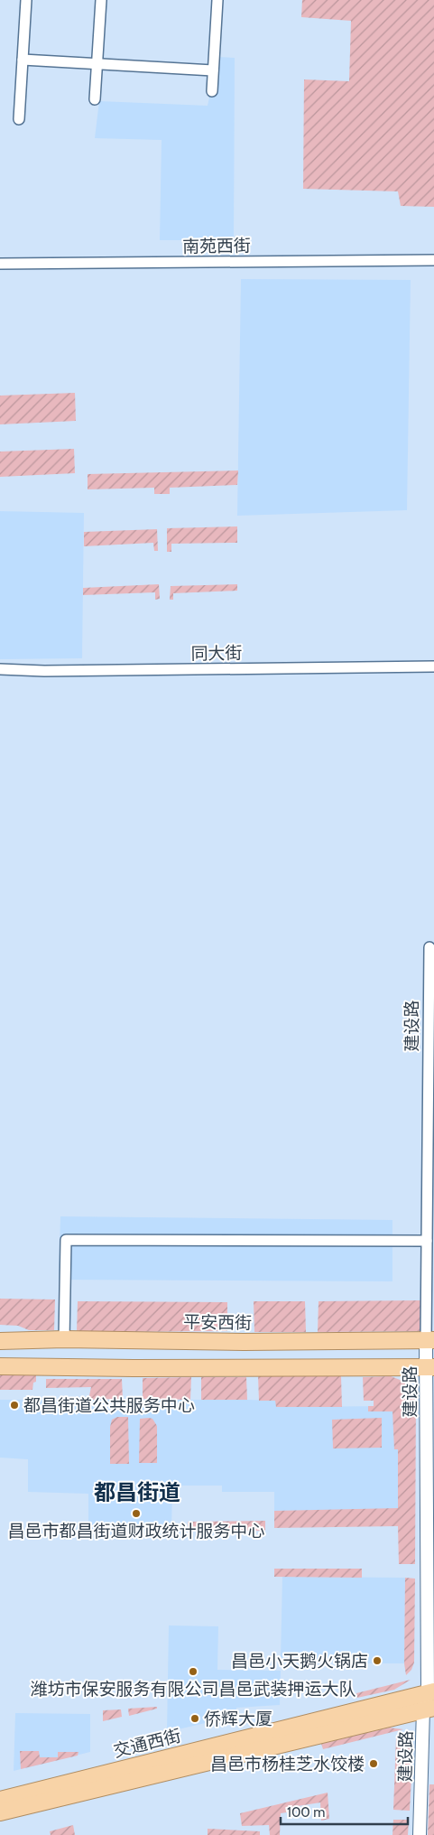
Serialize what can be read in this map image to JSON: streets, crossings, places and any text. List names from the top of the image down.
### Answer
{
  "streets": {
    "main road": ["平安西街", "交通西街"],
    "street": ["南苑西街", "同大街", "建设路"]
  },
  "crossings": [
    ["建设路", "平安西街"],
    ["建设路", "交通西街"]
  ],
  "districts": ["都昌街道"],
  "places": [
    "都昌街道公共服务中心",
    "昌邑市都昌街道财政统计服务中心",
    "昌邑小天鹅火锅店",
    "潍坊市保安服务有限公司昌邑武装押运大队",
    "侨辉大厦",
    "昌邑市杨桂芝水饺楼"
  ],
  "scale_bar": "100 m"
}
